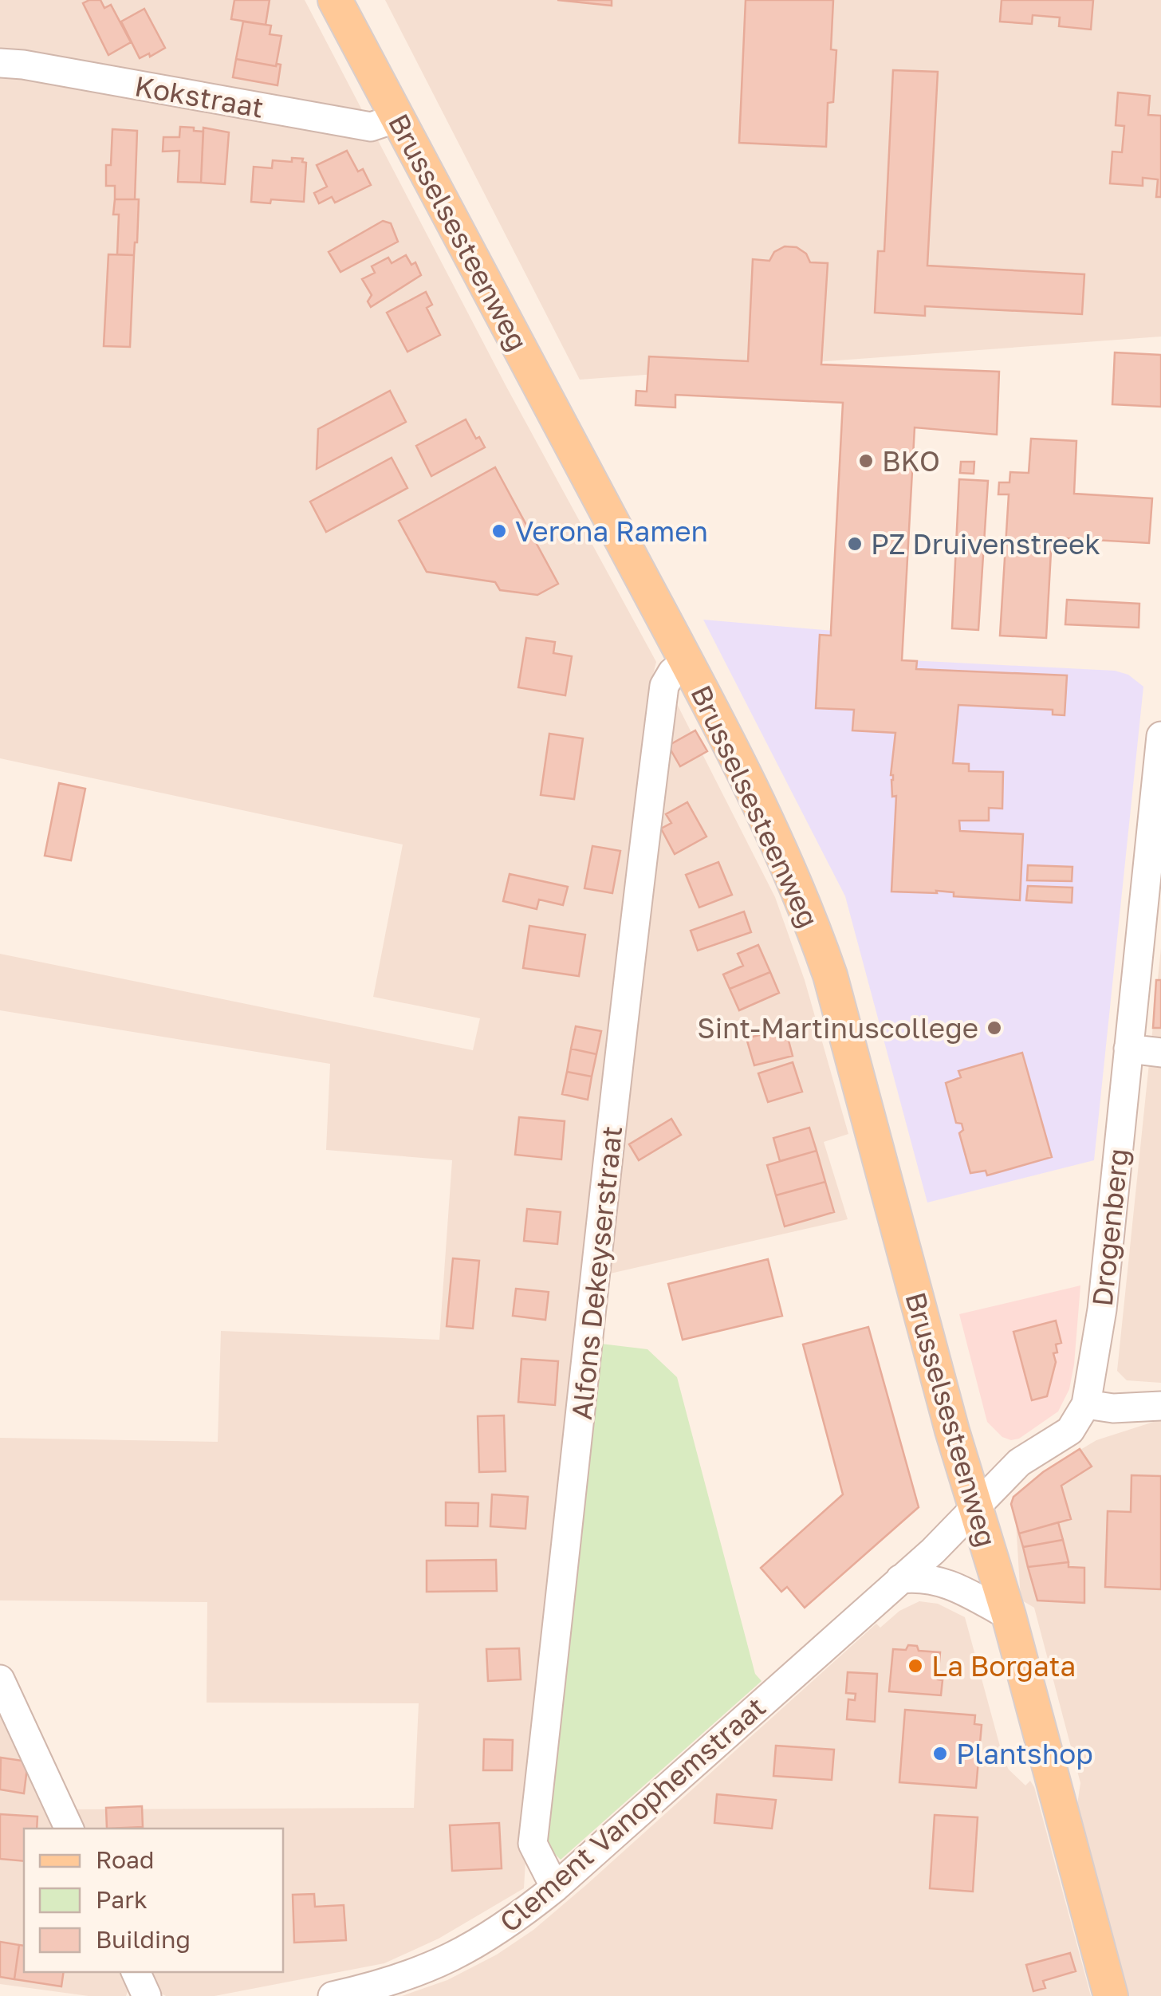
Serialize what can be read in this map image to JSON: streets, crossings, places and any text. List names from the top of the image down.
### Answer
{
  "streets": {
    "main road": ["Brusselsesteenweg"],
    "street": [
      "Kokstraat",
      "Drogenberg",
      "Alfons Dekeyserstraat",
      "Clement Vanophemstraat"
    ]
  },
  "crossings": [
    ["Kokstraat", "Brusselsesteenweg"],
    ["Brusselsesteenweg", "Alfons Dekeyserstraat"],
    ["Brusselsesteenweg", "Clement Vanophemstraat"],
    ["Drogenberg", "Clement Vanophemstraat"],
    ["Alfons Dekeyserstraat", "Clement Vanophemstraat"]
  ],
  "places": [
    "BKO",
    "Verona Ramen",
    "PZ Druivenstreek",
    "Sint-Martinuscollege",
    "La Borgata",
    "Plantshop"
  ],
  "legend": ["Road", "Park", "Building"]
}
